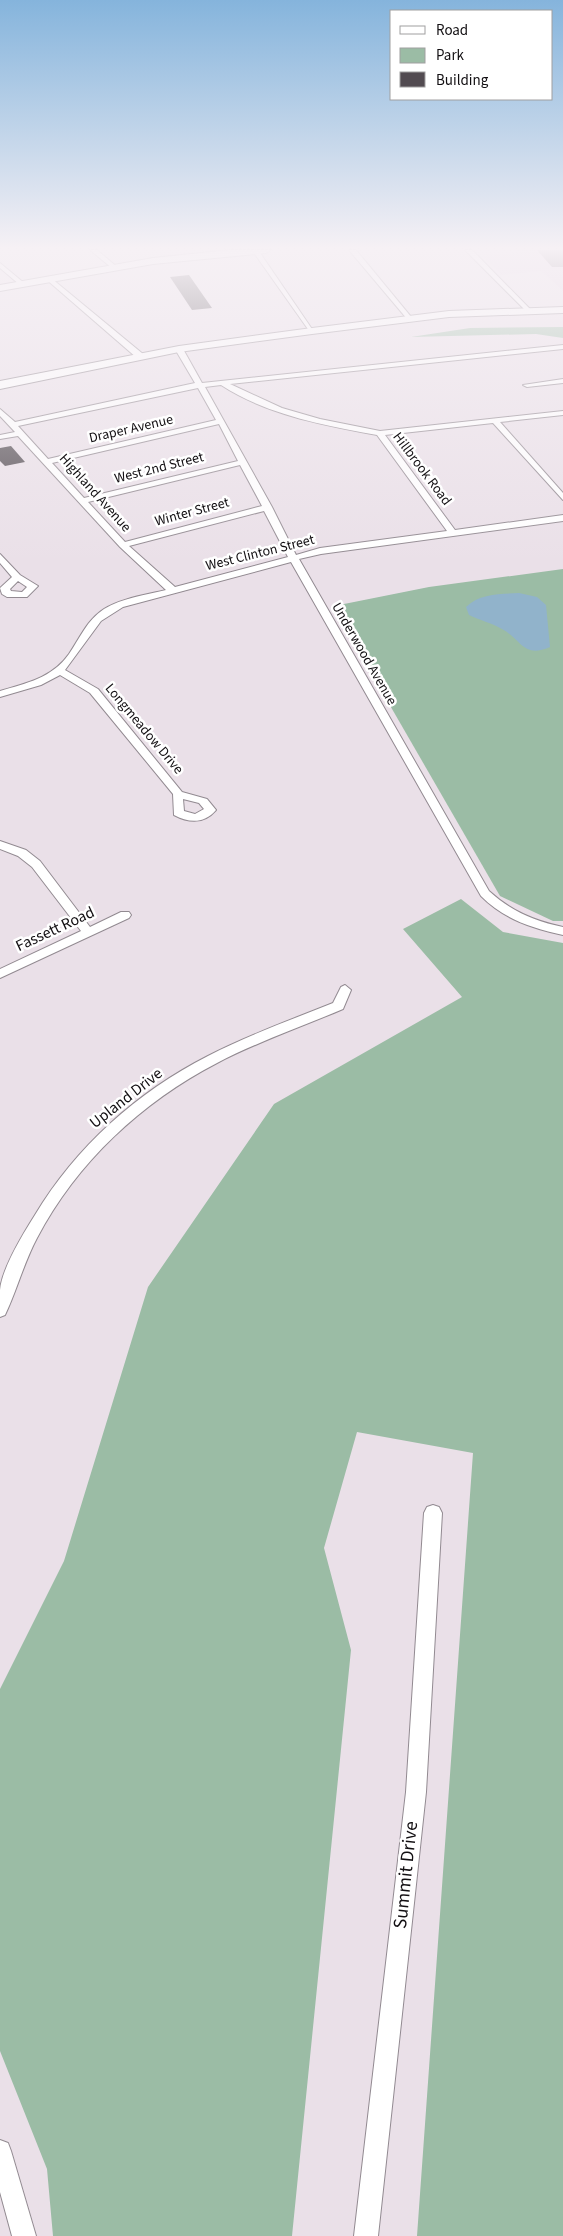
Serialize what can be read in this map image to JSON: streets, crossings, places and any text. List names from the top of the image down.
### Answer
{
  "streets": {
    "street": [
      "Draper Avenue",
      "West 2nd Street",
      "Hillbrook Road",
      "Highland Avenue",
      "Winter Street",
      "West Clinton Street",
      "Underwood Avenue",
      "Longmeadow Drive",
      "Fassett Road",
      "Upland Drive",
      "Summit Drive"
    ]
  },
  "crossings": [
    ["Draper Avenue", "Highland Avenue"],
    ["Draper Avenue", "Underwood Avenue"],
    ["West 2nd Street", "Highland Avenue"],
    ["West 2nd Street", "Underwood Avenue"],
    ["Hillbrook Road", "West Clinton Street"],
    ["Highland Avenue", "Winter Street"],
    ["Highland Avenue", "West Clinton Street"],
    ["Winter Street", "Underwood Avenue"],
    ["West Clinton Street", "Underwood Avenue"],
    ["West Clinton Street", "Longmeadow Drive"]
  ],
  "legend": ["Road", "Park", "Building"]
}
